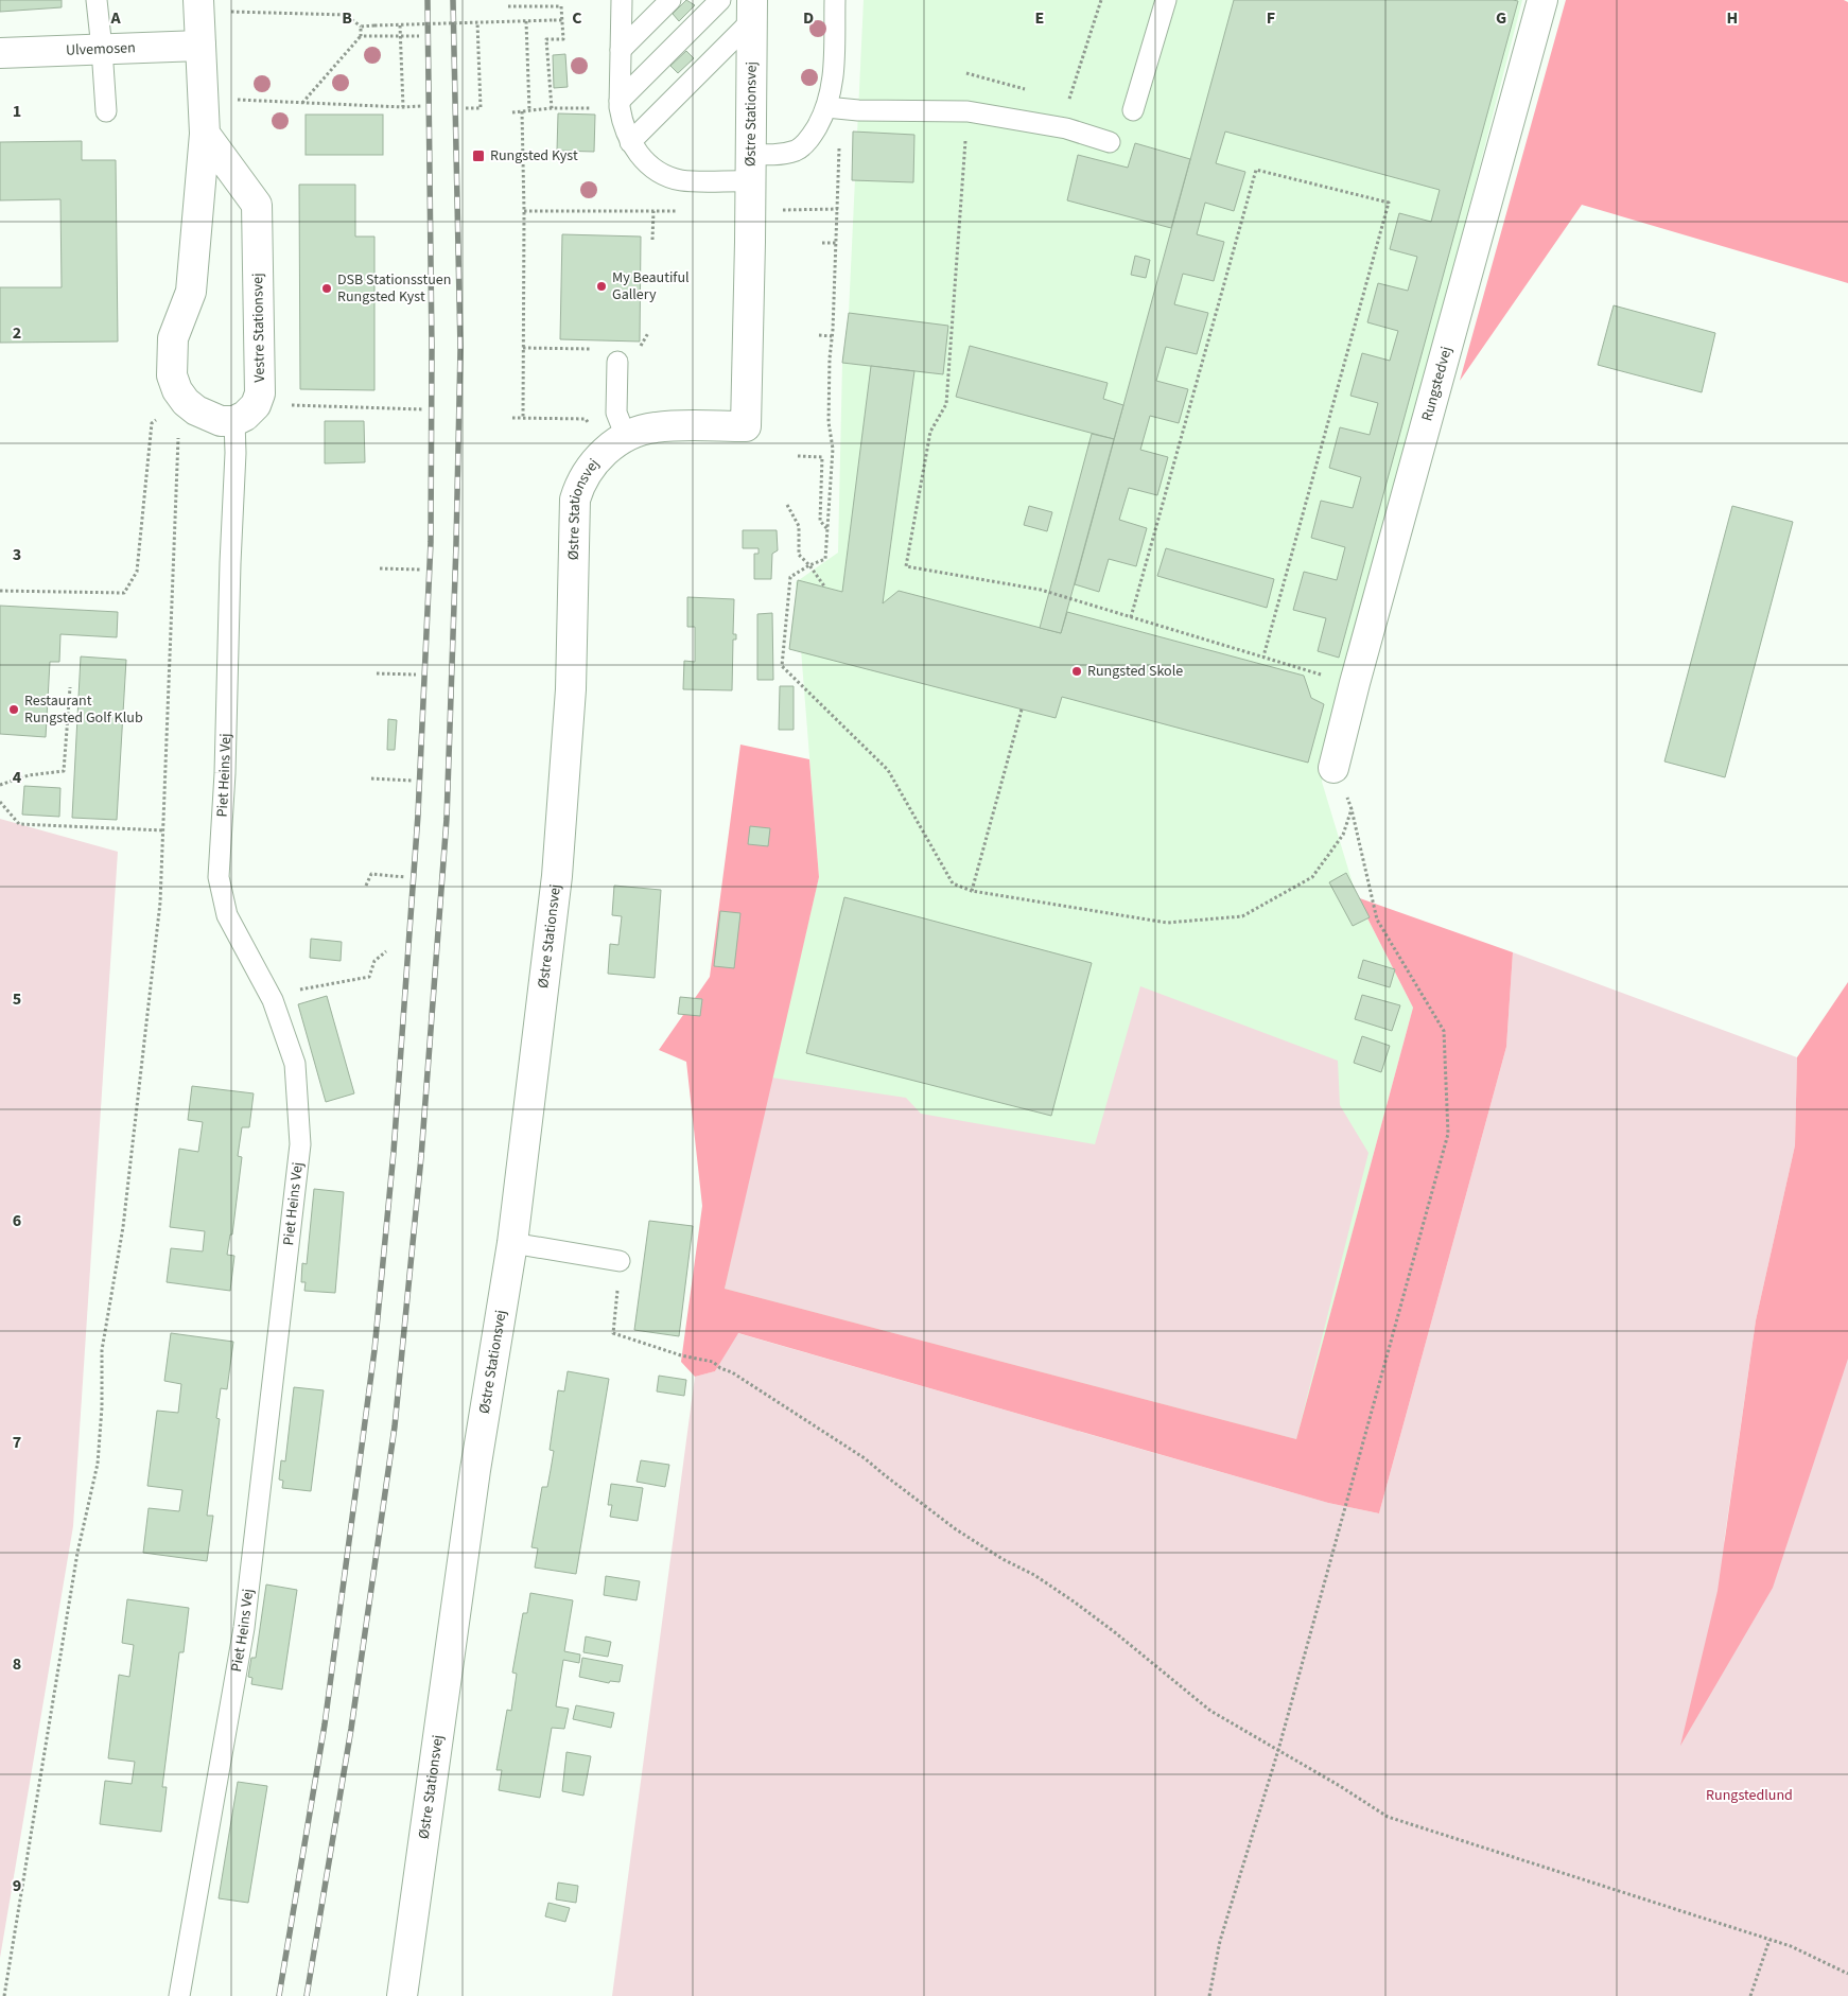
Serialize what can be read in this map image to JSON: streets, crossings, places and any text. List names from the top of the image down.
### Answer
{
  "streets": {
    "street": [
      "Ulvemosen",
      "Østre Stationsvej",
      "Vestre Stationsvej",
      "Rungstedvej"
    ],
    "lane": ["Piet Heins Vej"]
  },
  "crossings": [
    ["Vestre Stationsvej", "Piet Heins Vej"]
  ],
  "parks": ["Rungstedlund"],
  "places": {
    "transit": ["Rungsted Kyst"],
    "other": [
      "My Beautiful Gallery",
      "DSB Stationsstuen Rungsted Kyst",
      "Rungsted Skole",
      "Restaurant Rungsted Golf Klub"
    ]
  },
  "grid": {
    "columns": [
      "A",
      "B",
      "C",
      "D",
      "E",
      "F",
      "G",
      "H"
    ],
    "rows": [
      "1",
      "2",
      "3",
      "4",
      "5",
      "6",
      "7",
      "8",
      "9"
    ]
  }
}
